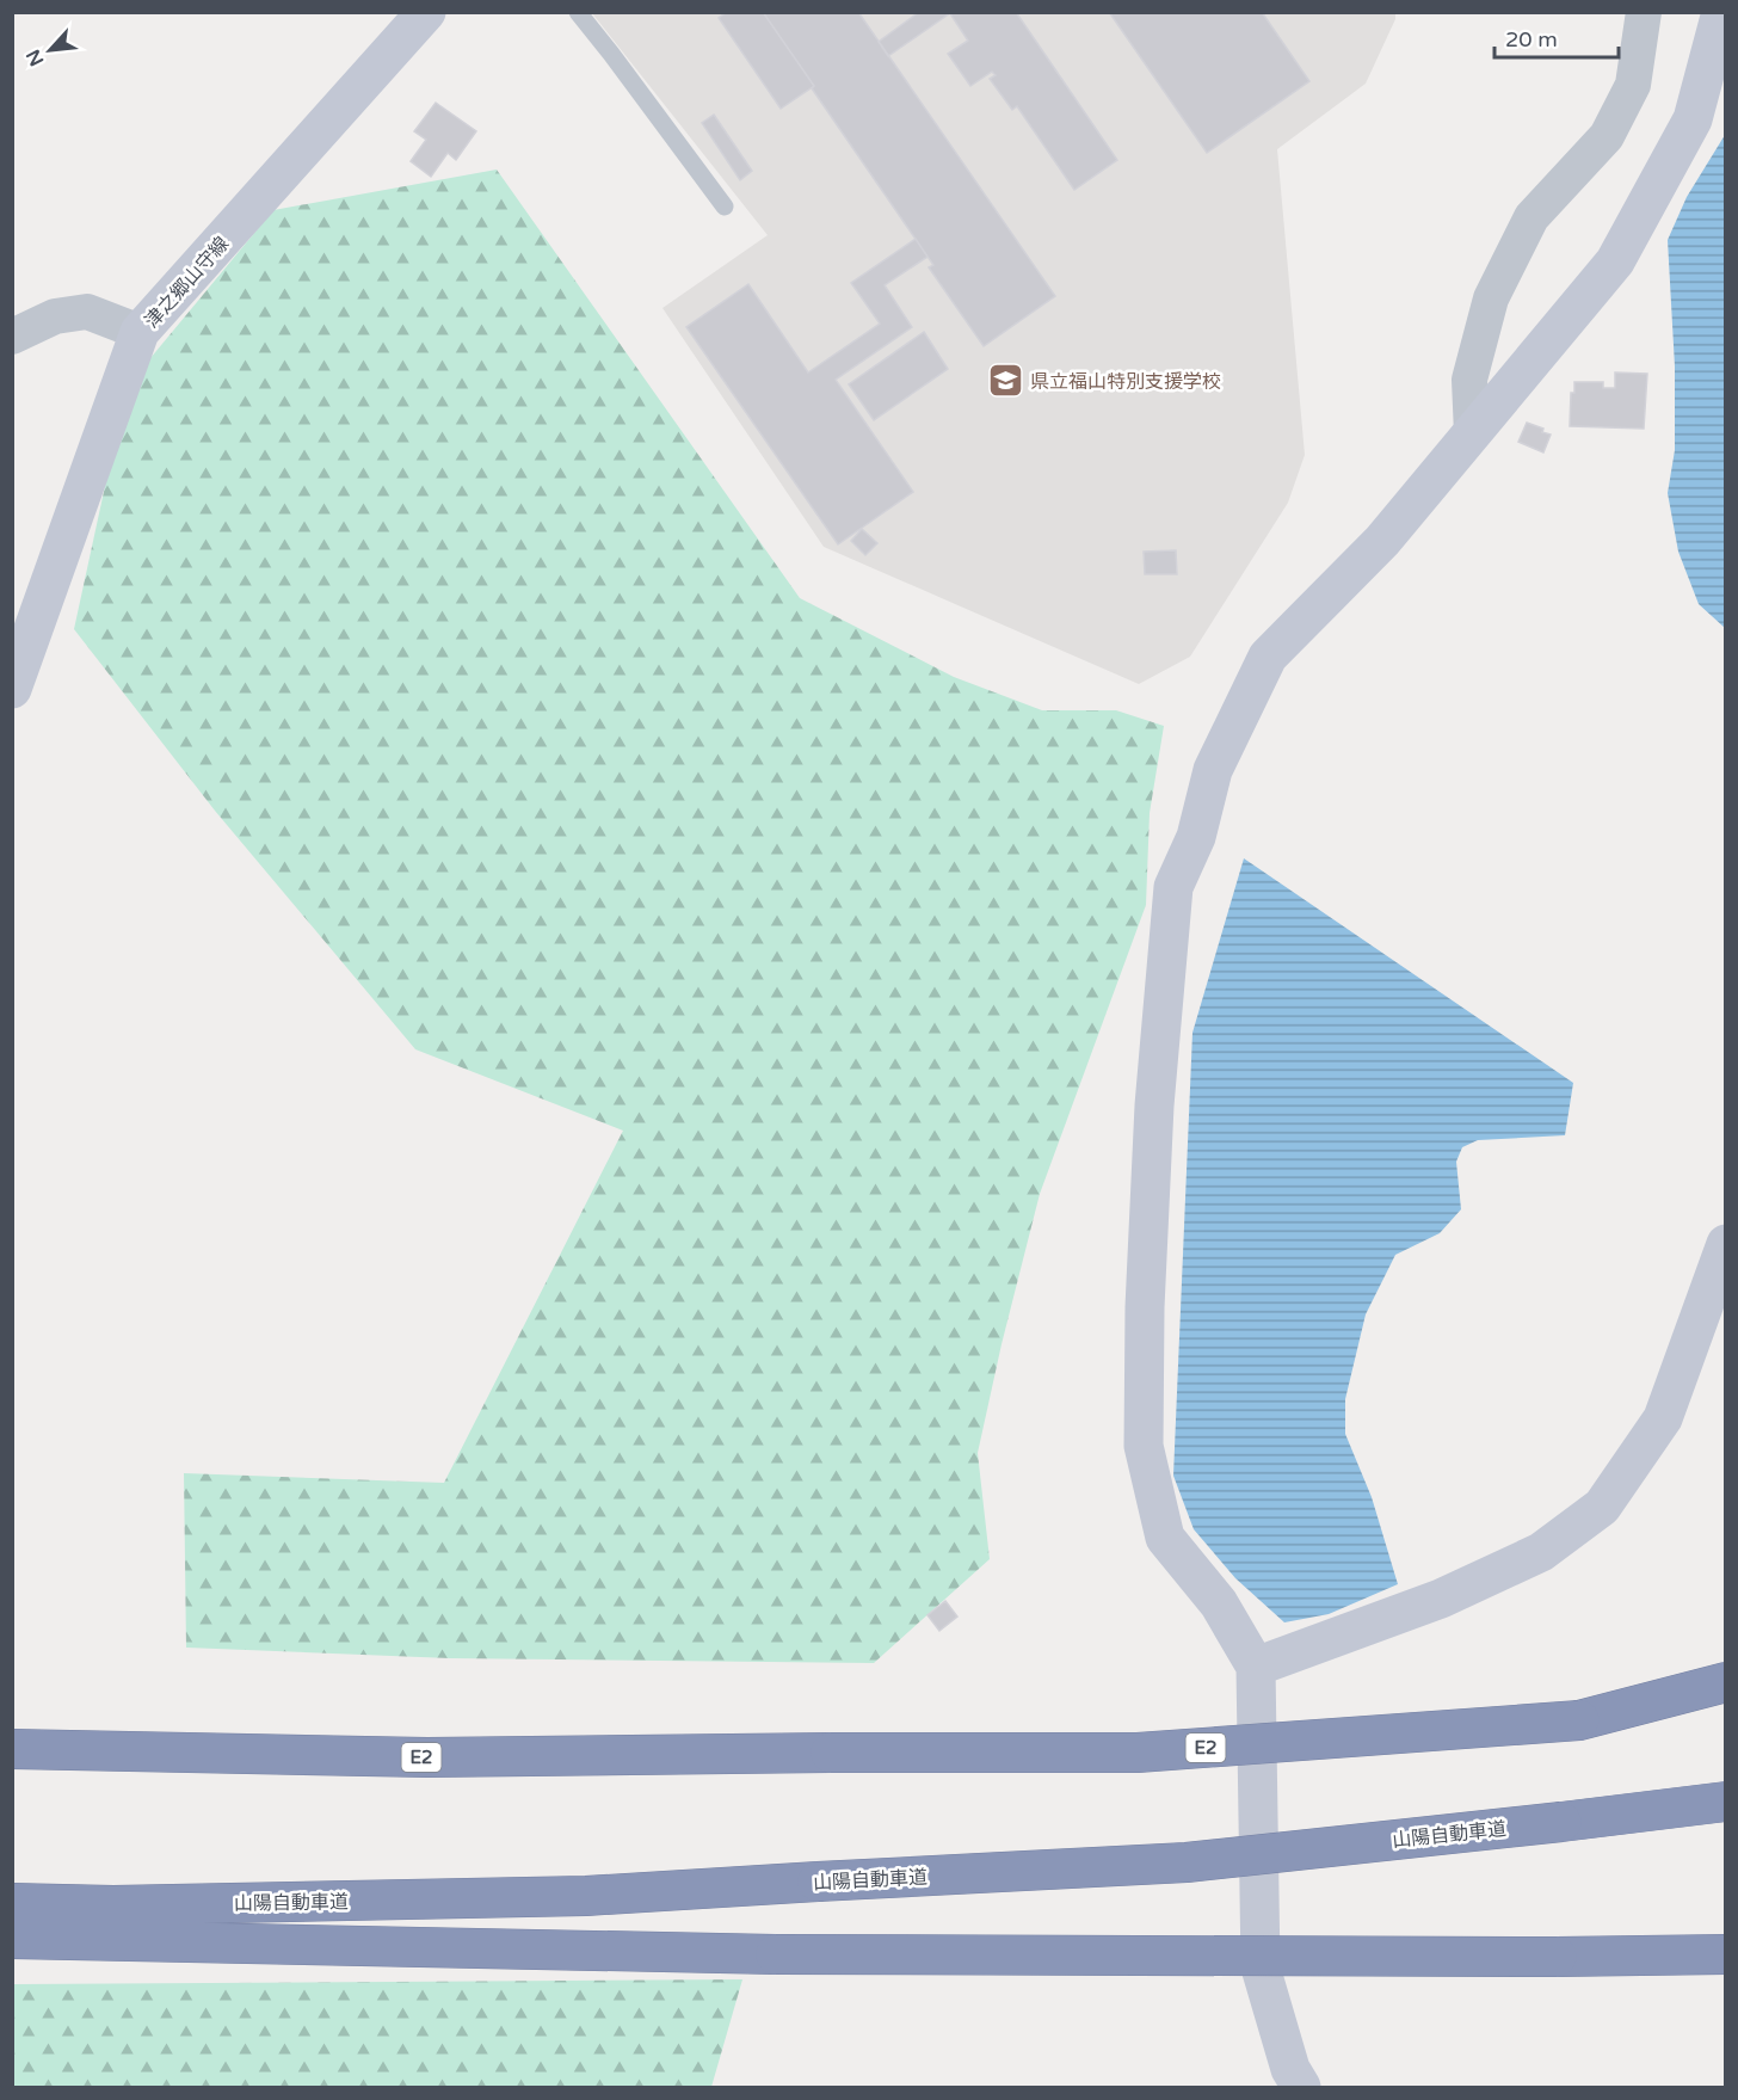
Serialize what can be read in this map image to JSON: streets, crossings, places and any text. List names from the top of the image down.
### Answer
{
  "streets": {
    "highway": ["E2", "山陽自動車道"],
    "street": ["津之郷山守線"]
  },
  "places": {
    "school or university": ["県立福山特別支援学校"]
  },
  "scale_bar": "20 m",
  "north": "bottom left"
}
